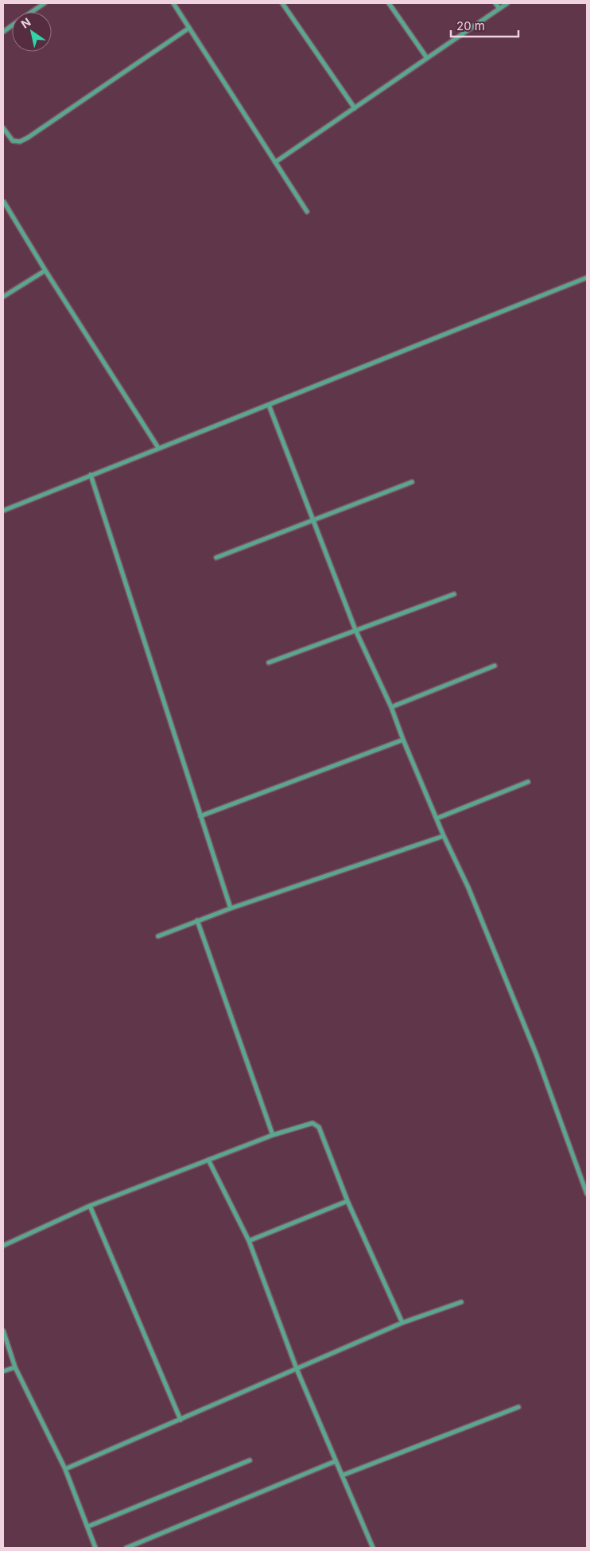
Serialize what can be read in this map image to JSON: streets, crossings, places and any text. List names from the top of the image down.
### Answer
{
  "scale_bar": "20 m",
  "north": "top left"
}
